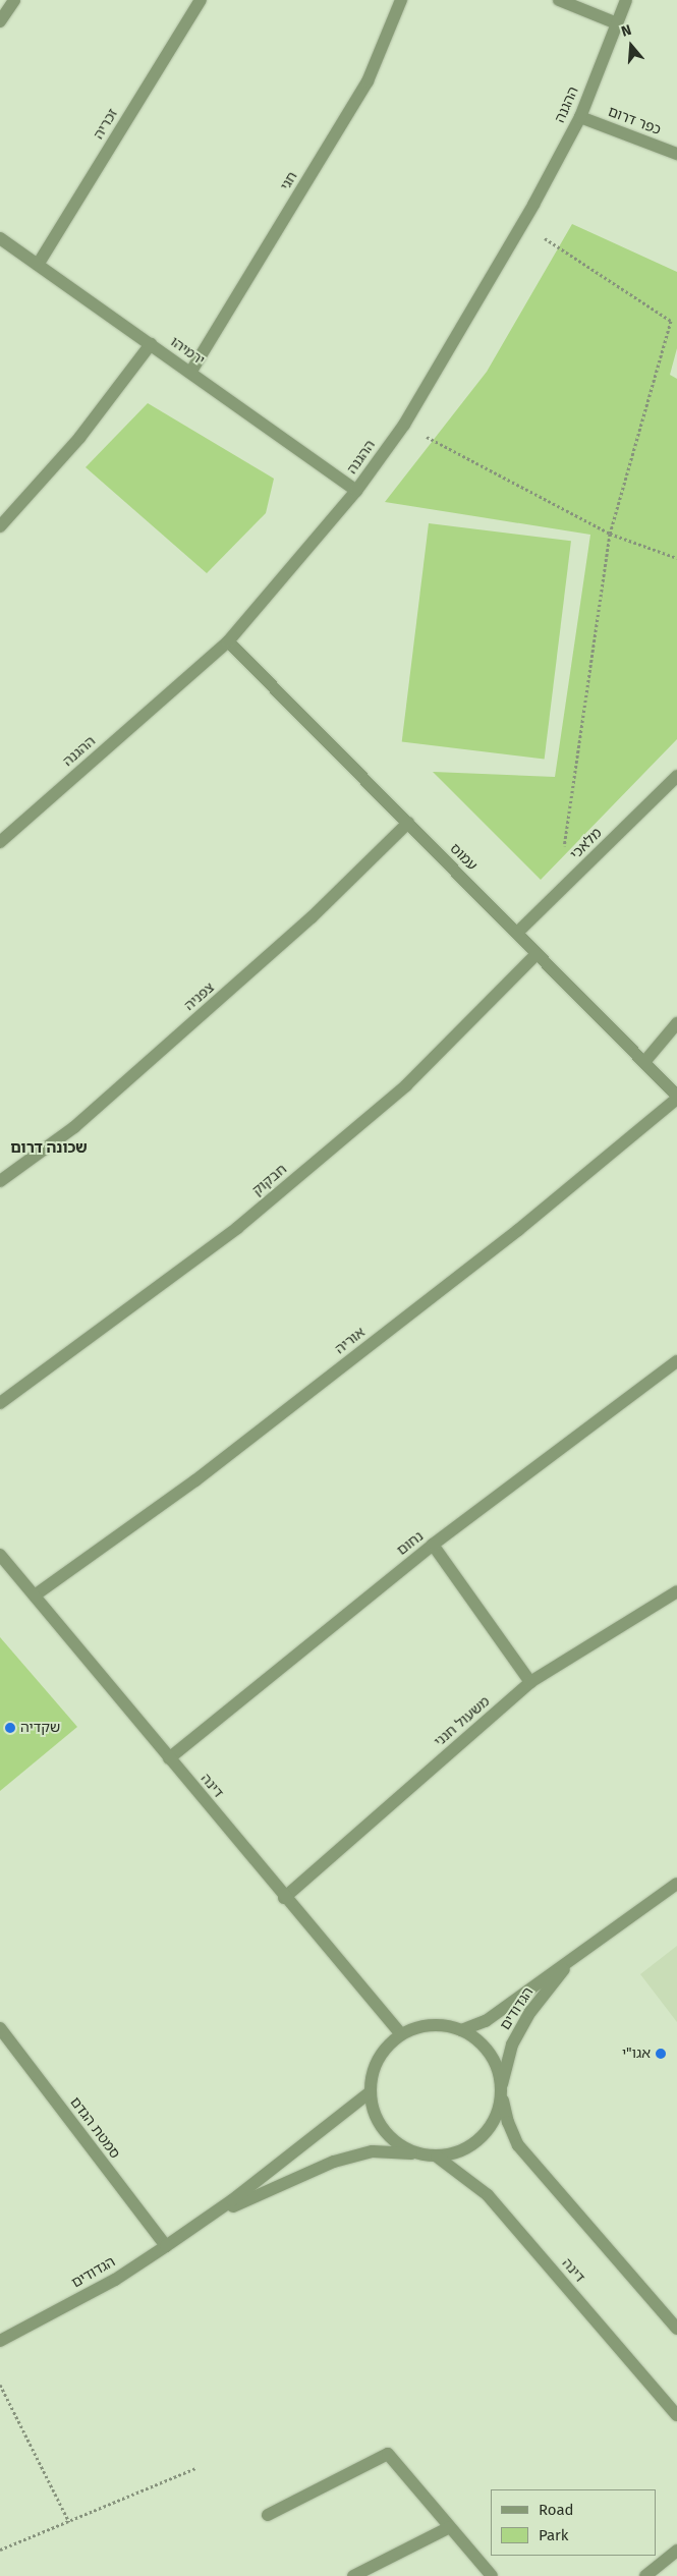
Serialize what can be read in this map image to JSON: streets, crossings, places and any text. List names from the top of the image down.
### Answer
{
  "streets": {
    "street": [
      "ההגנה",
      "כפר דרום",
      "זכריה",
      "חגי",
      "ירמיהו",
      "מלאכי",
      "עמוס",
      "צפניה",
      "חבקוק",
      "אוריה",
      "נחום",
      "משעול חנני",
      "דינה",
      "הגדודים",
      "סמטת הגדם"
    ]
  },
  "crossings": [
    ["ההגנה", "כפר דרום"],
    ["ההגנה", "ירמיהו"],
    ["ההגנה", "עמוס"],
    ["זכריה", "ירמיהו"],
    ["חגי", "ירמיהו"],
    ["מלאכי", "עמוס"],
    ["עמוס", "צפניה"],
    ["עמוס", "חבקוק"],
    ["עמוס", "אוריה"],
    ["אוריה", "דינה"],
    ["נחום", "דינה"],
    ["משעול חנני", "דינה"],
    ["דינה", "הגדודים"],
    ["הגדודים", "סמטת הגדם"]
  ],
  "districts": ["שכונה דרום"],
  "places": ["שקדיה", "אגו\"י"],
  "legend": ["Road", "Park"],
  "north": "top"
}
